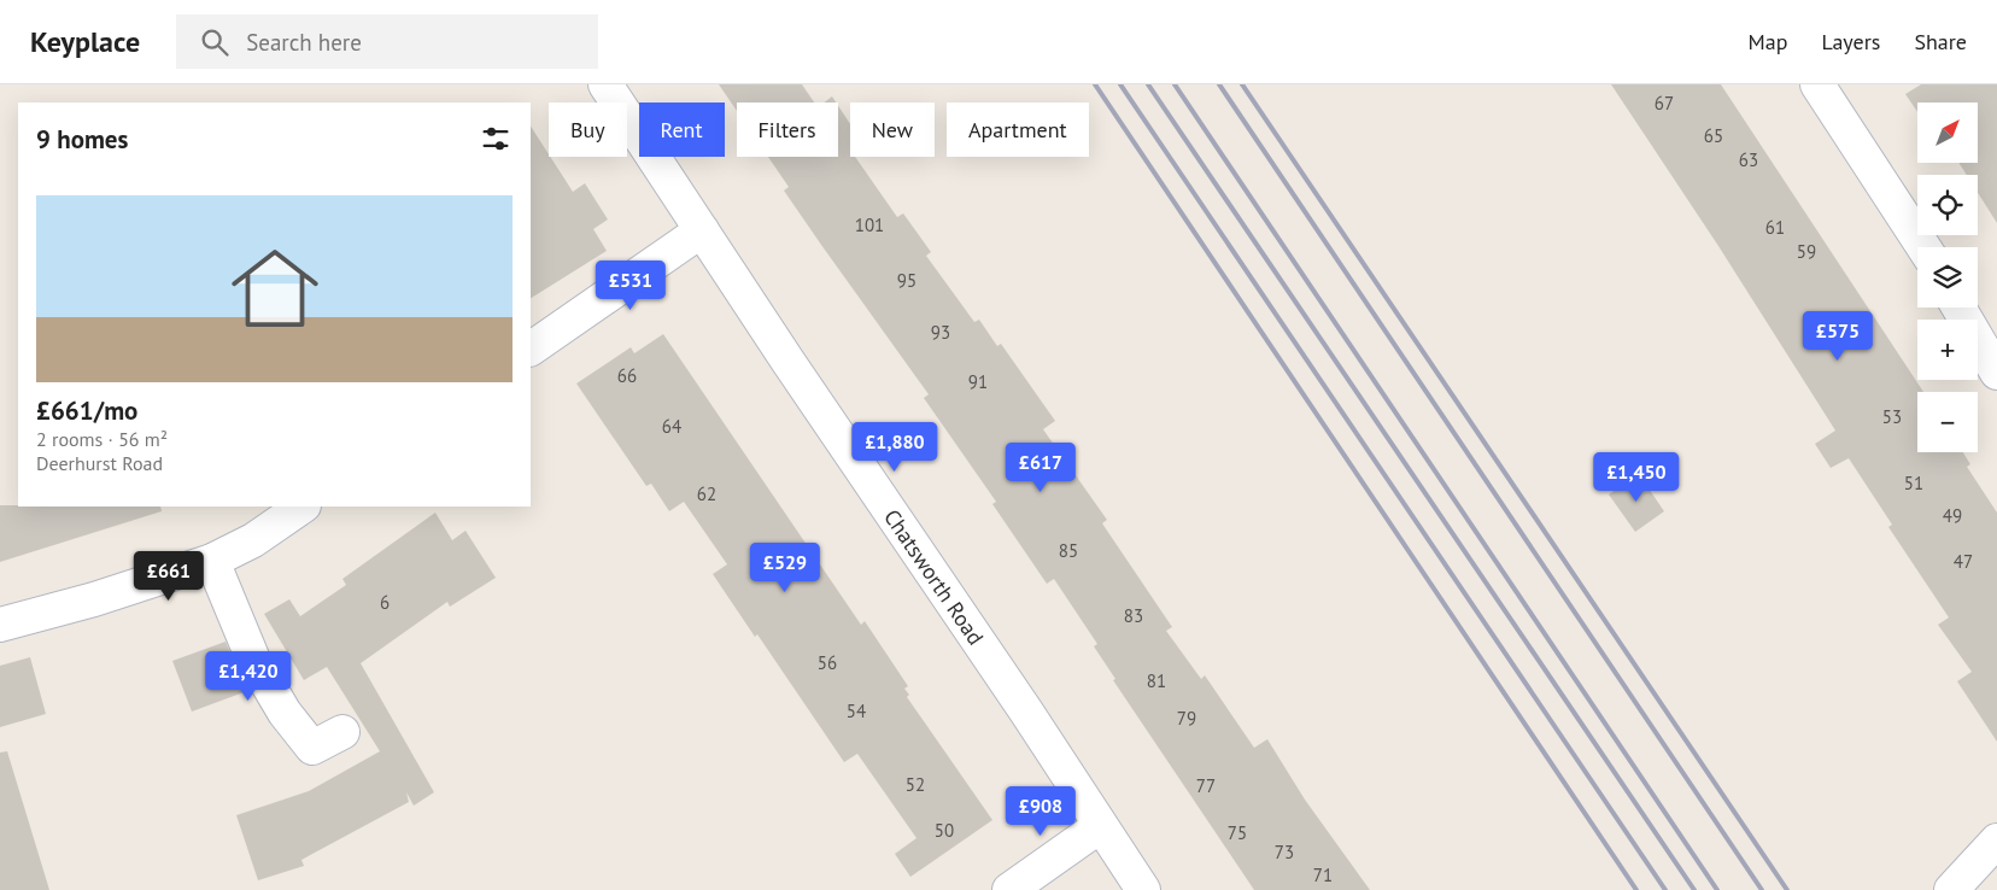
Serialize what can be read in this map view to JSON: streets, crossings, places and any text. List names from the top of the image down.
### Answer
{
  "streets": {
    "street": ["Chatsworth Road"]
  },
  "house_numbers": [
    "67",
    "65",
    "63",
    "101",
    "61",
    "59",
    "95",
    "93",
    "66",
    "91",
    "53",
    "64",
    "51",
    "62",
    "49",
    "85",
    "47",
    "6",
    "83",
    "56",
    "81",
    "54",
    "79",
    "52",
    "77",
    "50",
    "75",
    "73",
    "71"
  ],
  "north": "top right",
  "page": {
    "header": "Keyplace",
    "search": "Search here",
    "nav": ["Map", "Layers", "Share"],
    "map_buttons": ["+", "−"],
    "chip": [
      "Buy",
      "Rent",
      "Filters",
      "New",
      "Apartment"
    ],
    "heading": "9 homes",
    "list": [
      {
        "name": "£661/mo",
        "note": "2 rooms · 56 m² · Deerhurst Road"
      }
    ],
    "price": [
      "£531",
      "£575",
      "£1,880",
      "£617",
      "£1,450",
      "£529",
      "£661",
      "£1,420",
      "£908"
    ]
  }
}
